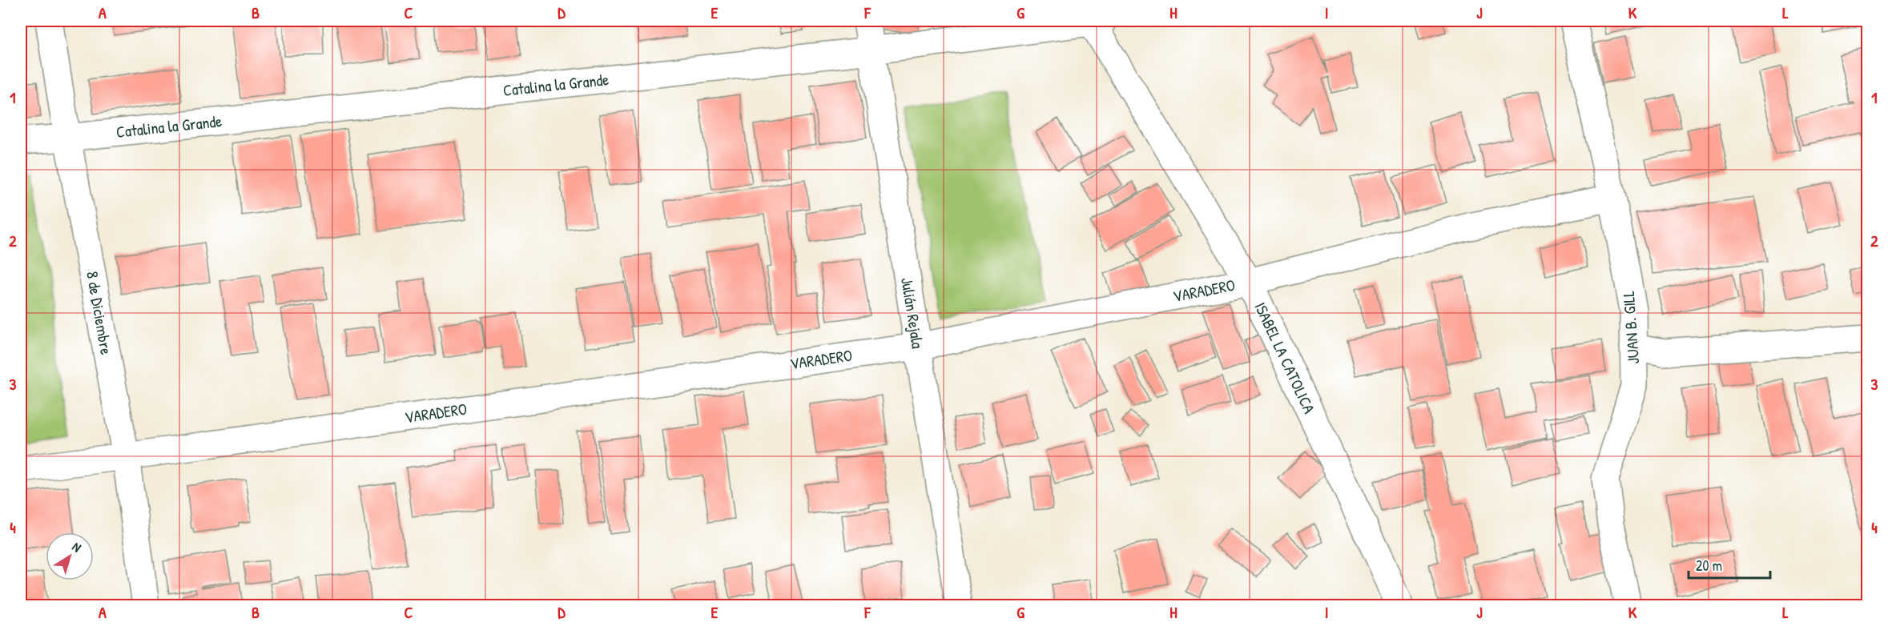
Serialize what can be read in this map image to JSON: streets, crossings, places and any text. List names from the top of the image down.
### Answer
{
  "streets": {
    "street": [
      "Catalina la Grande",
      "VARADERO",
      "8 de Diciembre",
      "Julián Rejala",
      "JUAN B. GILL",
      "ISABEL LA CATOLICA"
    ]
  },
  "crossings": [
    ["Catalina la Grande", "8 de Diciembre"],
    ["Catalina la Grande", "Julián Rejala"],
    ["Catalina la Grande", "ISABEL LA CATOLICA"],
    ["VARADERO", "8 de Diciembre"],
    ["VARADERO", "Julián Rejala"],
    ["VARADERO", "JUAN B. GILL"],
    ["VARADERO", "ISABEL LA CATOLICA"]
  ],
  "scale_bar": "20 m",
  "north": "top right",
  "grid": {
    "columns": [
      "A",
      "B",
      "C",
      "D",
      "E",
      "F",
      "G",
      "H",
      "I",
      "J",
      "K",
      "L"
    ],
    "rows": [
      "1",
      "2",
      "3",
      "4"
    ]
  }
}
